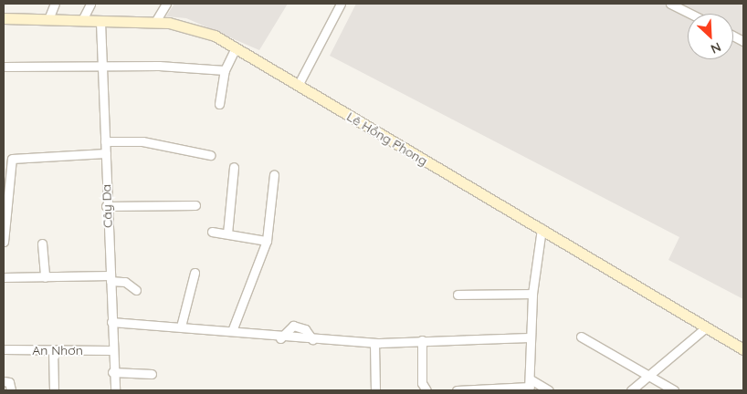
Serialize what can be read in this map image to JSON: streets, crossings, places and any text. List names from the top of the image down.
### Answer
{
  "streets": {
    "main road": ["Lê Hồng Phong"],
    "street": ["Cây Da", "An Nhơn"]
  },
  "crossings": [
    ["Lê Hồng Phong", "Cây Da"],
    ["Cây Da", "An Nhơn"]
  ],
  "north": "bottom right"
}
